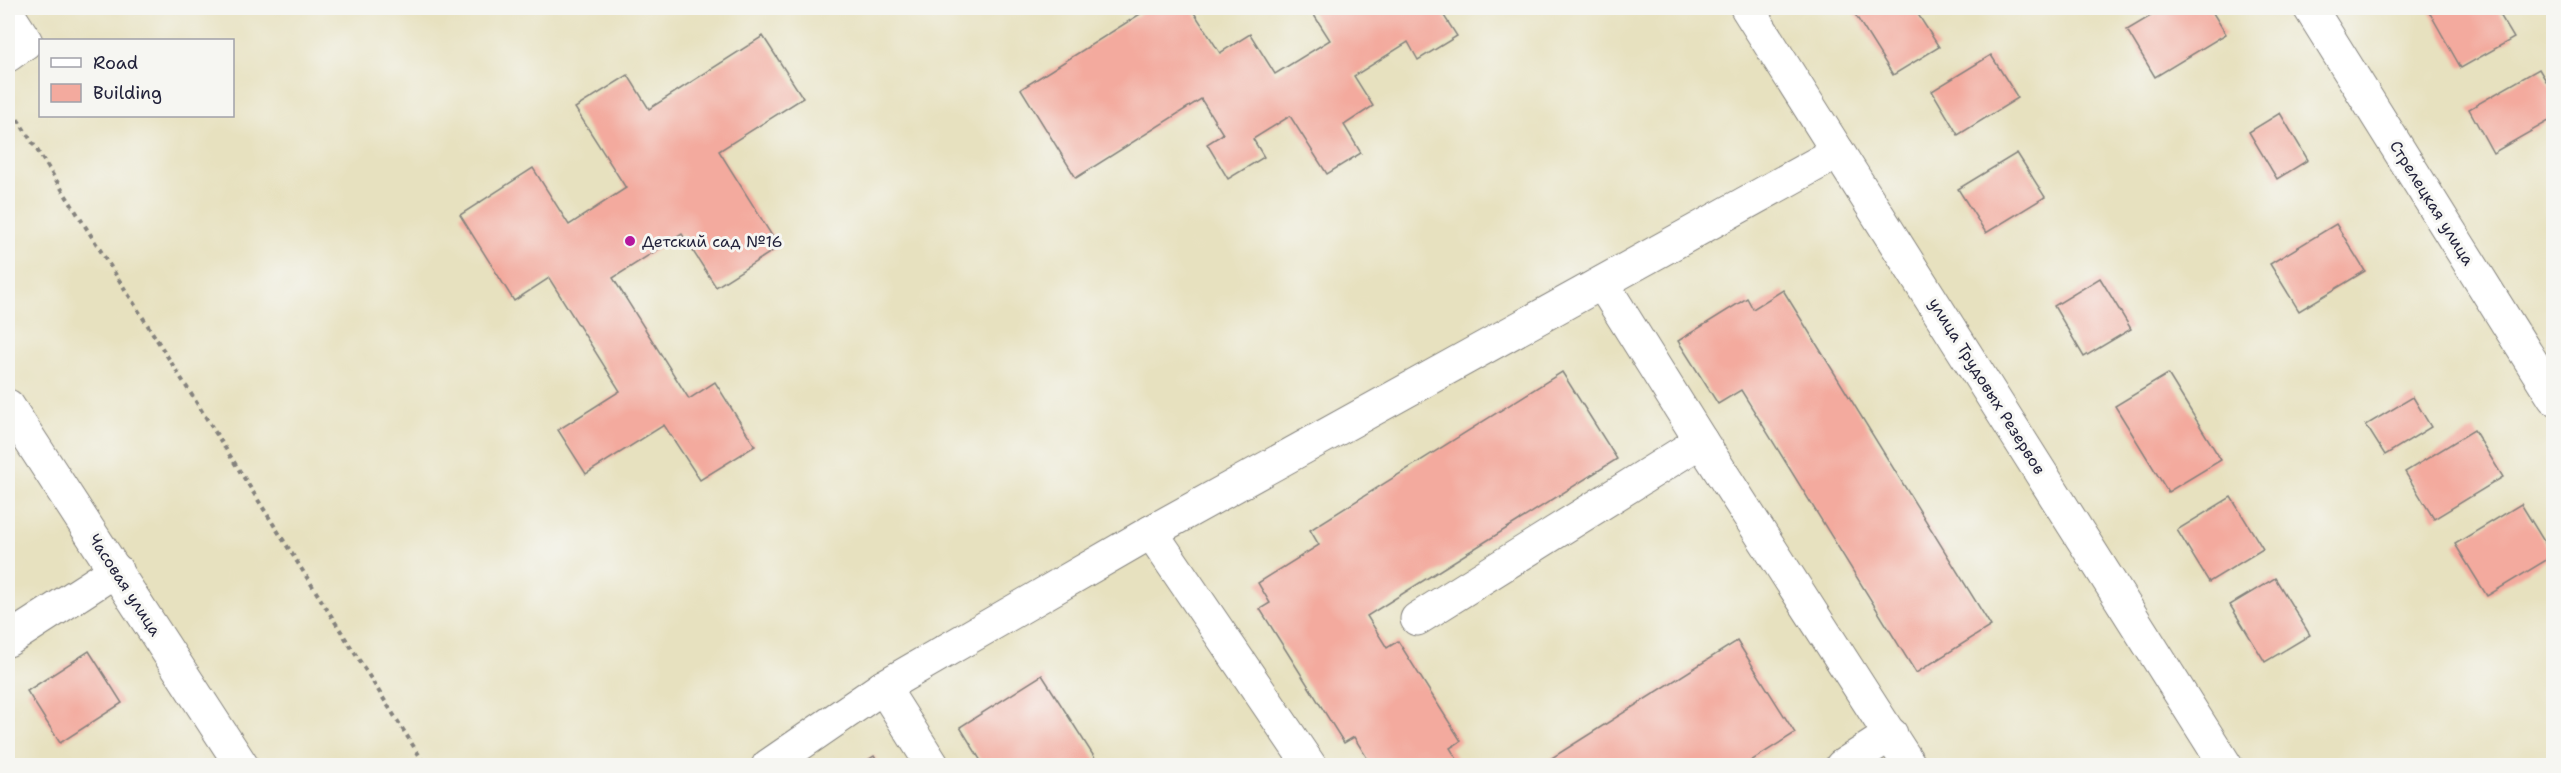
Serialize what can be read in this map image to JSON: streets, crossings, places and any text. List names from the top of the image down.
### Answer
{
  "streets": {
    "street": ["Стрелецкая улица", "улица Трудовых Резервов", "Часовая улица"]
  },
  "places": ["Детский сад №16"],
  "legend": ["Road", "Building"]
}
